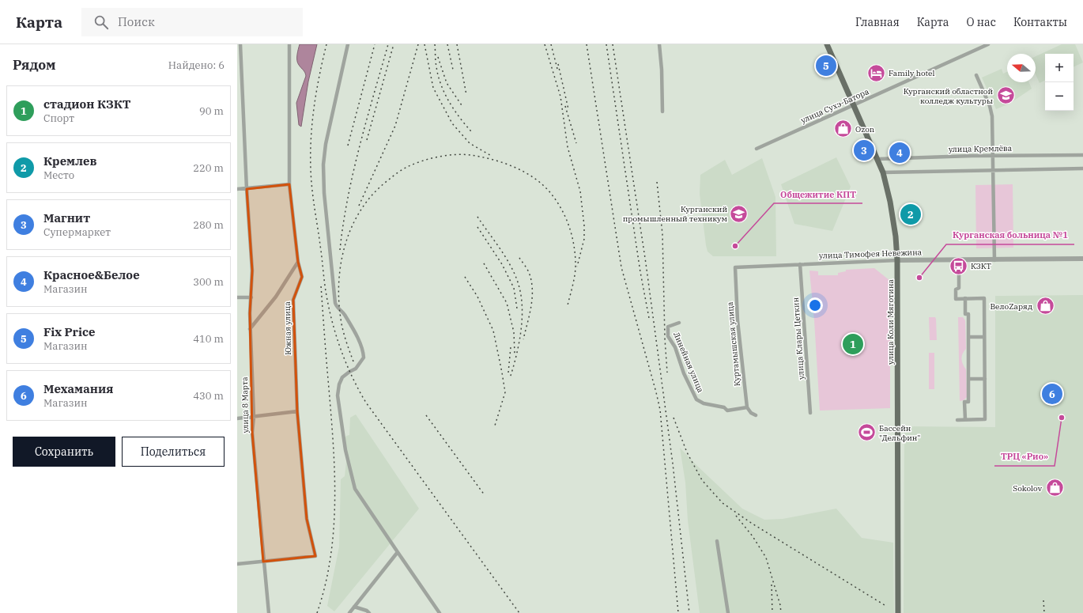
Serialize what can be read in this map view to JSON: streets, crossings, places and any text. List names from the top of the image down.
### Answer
{
  "streets": {
    "main road": ["улица Коли Мяготина"],
    "street": [
      "улица Сухэ-Батора",
      "улица Кремлёва",
      "улица Тимофея Невежина",
      "Южная улица",
      "улица Клары Цеткин",
      "Куртамышская улица",
      "Линейная улица",
      "улица 8 Марта"
    ]
  },
  "crossings": [
    ["улица Сухэ-Батора", "улица Коли Мяготина"],
    ["улица Кремлёва", "улица Коли Мяготина"],
    ["улица Тимофея Невежина", "улица Коли Мяготина"],
    ["улица Тимофея Невежина", "улица Клары Цеткин"],
    ["улица Тимофея Невежина", "Куртамышская улица"],
    ["Южная улица", "улица 8 Марта"],
    ["Куртамышская улица", "Линейная улица"]
  ],
  "places": {
    "hotel": ["Family hotel"],
    "school or university": ["Курганский областной колледж культуры", "Курганский промышленный техникум"],
    "shop": ["Ozon", "ВелоZаряд", "Sokolov"],
    "other": ["Общежитие КПТ", "Курганская больница №1", "ТРЦ «Рио»"],
    "bus stop": ["КЗКТ"],
    "sports": ["Бассейн \"Дельфин\""]
  },
  "north": "left",
  "page": {
    "header": "Карта",
    "search": "Поиск",
    "nav": [
      "Главная",
      "Карта",
      "О нас",
      "Контакты"
    ],
    "heading": ["Рядом", "Найдено: 6"],
    "map_buttons": ["+", "−"],
    "pins": [
      "5",
      "3",
      "4",
      "2",
      "1",
      "6"
    ],
    "list": [
      {
        "mark": "1",
        "name": "стадион КЗКТ",
        "note": "Спорт",
        "value": "90 m"
      },
      {
        "mark": "2",
        "name": "Кремлев",
        "note": "Место",
        "value": "220 m"
      },
      {
        "mark": "3",
        "name": "Магнит",
        "note": "Супермаркет",
        "value": "280 m"
      },
      {
        "mark": "4",
        "name": "Красное&Белое",
        "note": "Магазин",
        "value": "300 m"
      },
      {
        "mark": "5",
        "name": "Fix Price",
        "note": "Магазин",
        "value": "410 m"
      },
      {
        "mark": "6",
        "name": "Мехамания",
        "note": "Магазин",
        "value": "430 m"
      }
    ],
    "buttons": ["Сохранить", "Поделиться"]
  }
}
